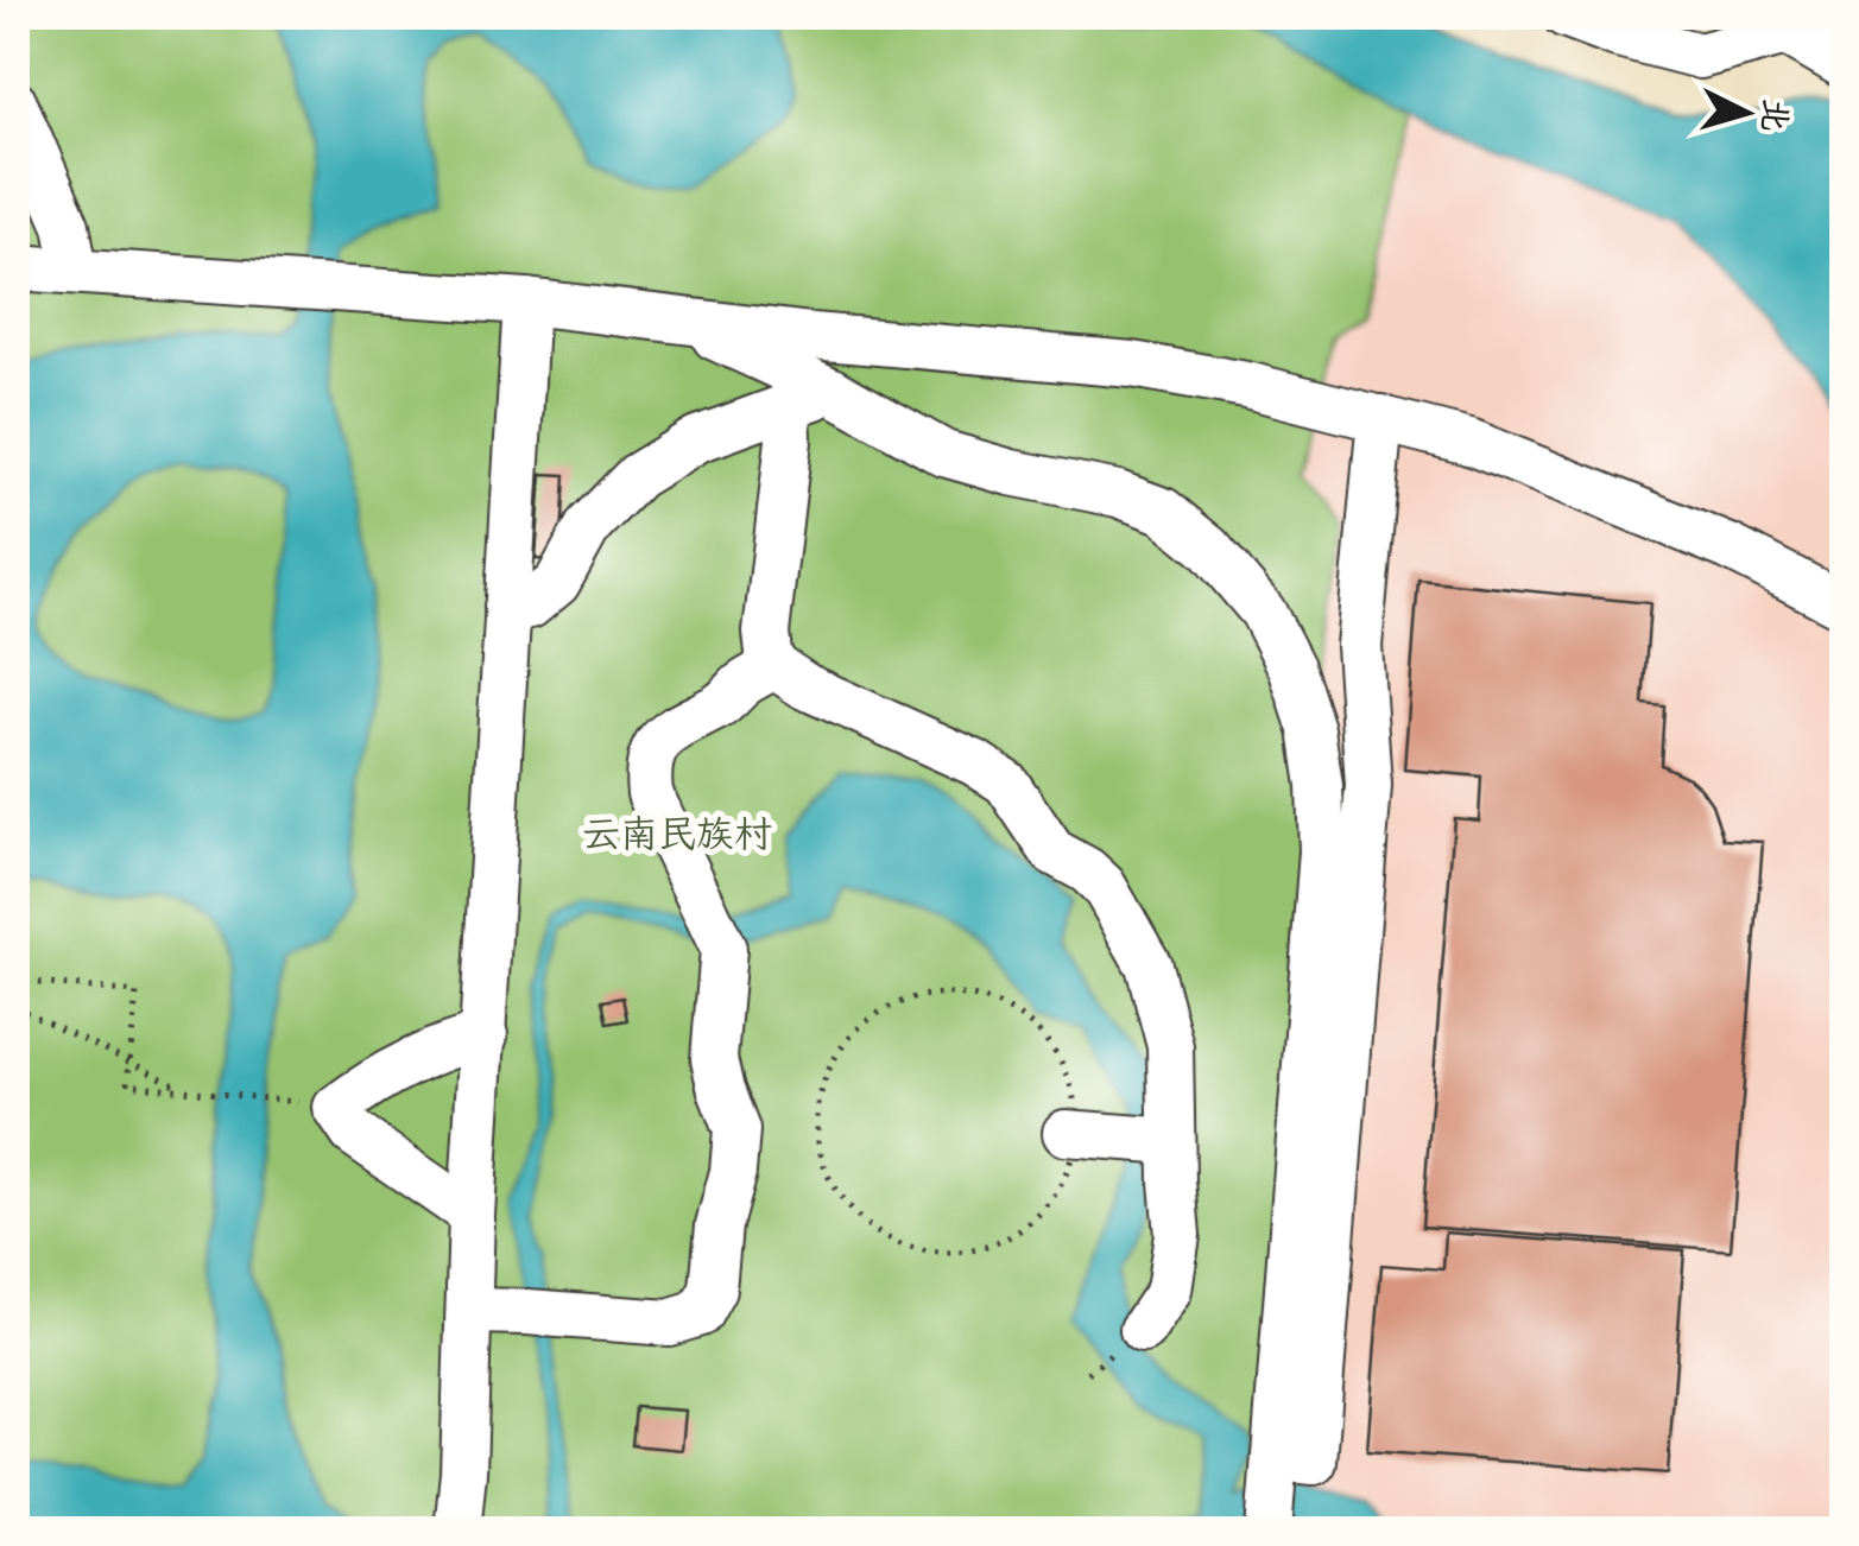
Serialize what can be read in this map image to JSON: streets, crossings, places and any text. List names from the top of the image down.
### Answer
{
  "parks": ["云南民族村"],
  "north": "right"
}
